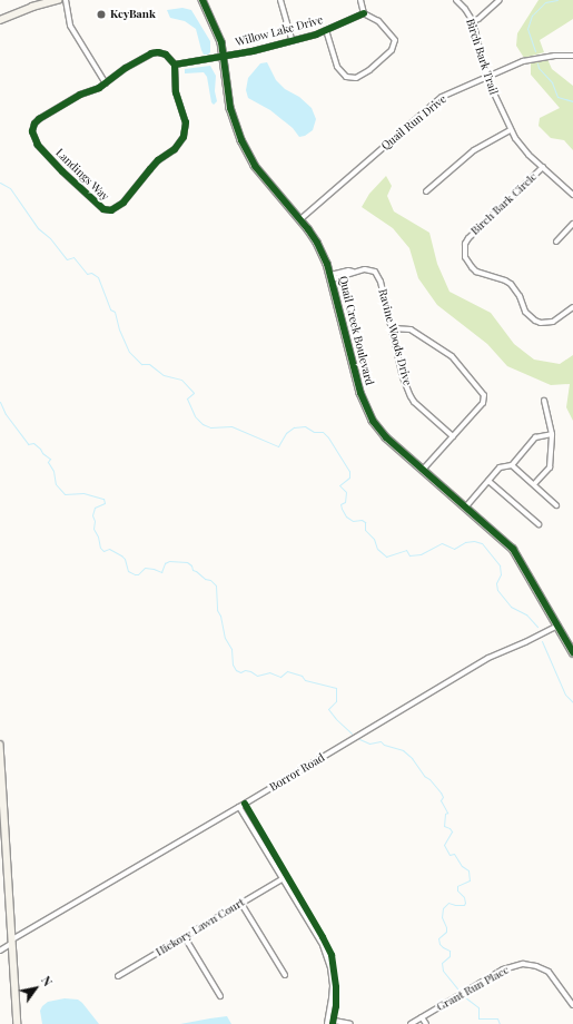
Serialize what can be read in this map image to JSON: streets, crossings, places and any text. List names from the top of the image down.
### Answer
{
  "streets": {
    "street": [
      "Willow Lake Drive",
      "Birch Bark Trail",
      "Quail Run Drive",
      "Landings Way",
      "Birch Bark Circle",
      "Quail Creek Boulevard",
      "Ravine Woods Drive",
      "Borror Road",
      "Hickory Lawn Court",
      "Grant Run Place"
    ]
  },
  "crossings": [
    ["Willow Lake Drive", "Landings Way"],
    ["Willow Lake Drive", "Quail Creek Boulevard"],
    ["Birch Bark Trail", "Quail Run Drive"],
    ["Birch Bark Trail", "Birch Bark Circle"],
    ["Quail Run Drive", "Quail Creek Boulevard"],
    ["Quail Creek Boulevard", "Ravine Woods Drive"],
    ["Quail Creek Boulevard", "Borror Road"]
  ],
  "places": ["KeyBank"],
  "north": "top right"
}
